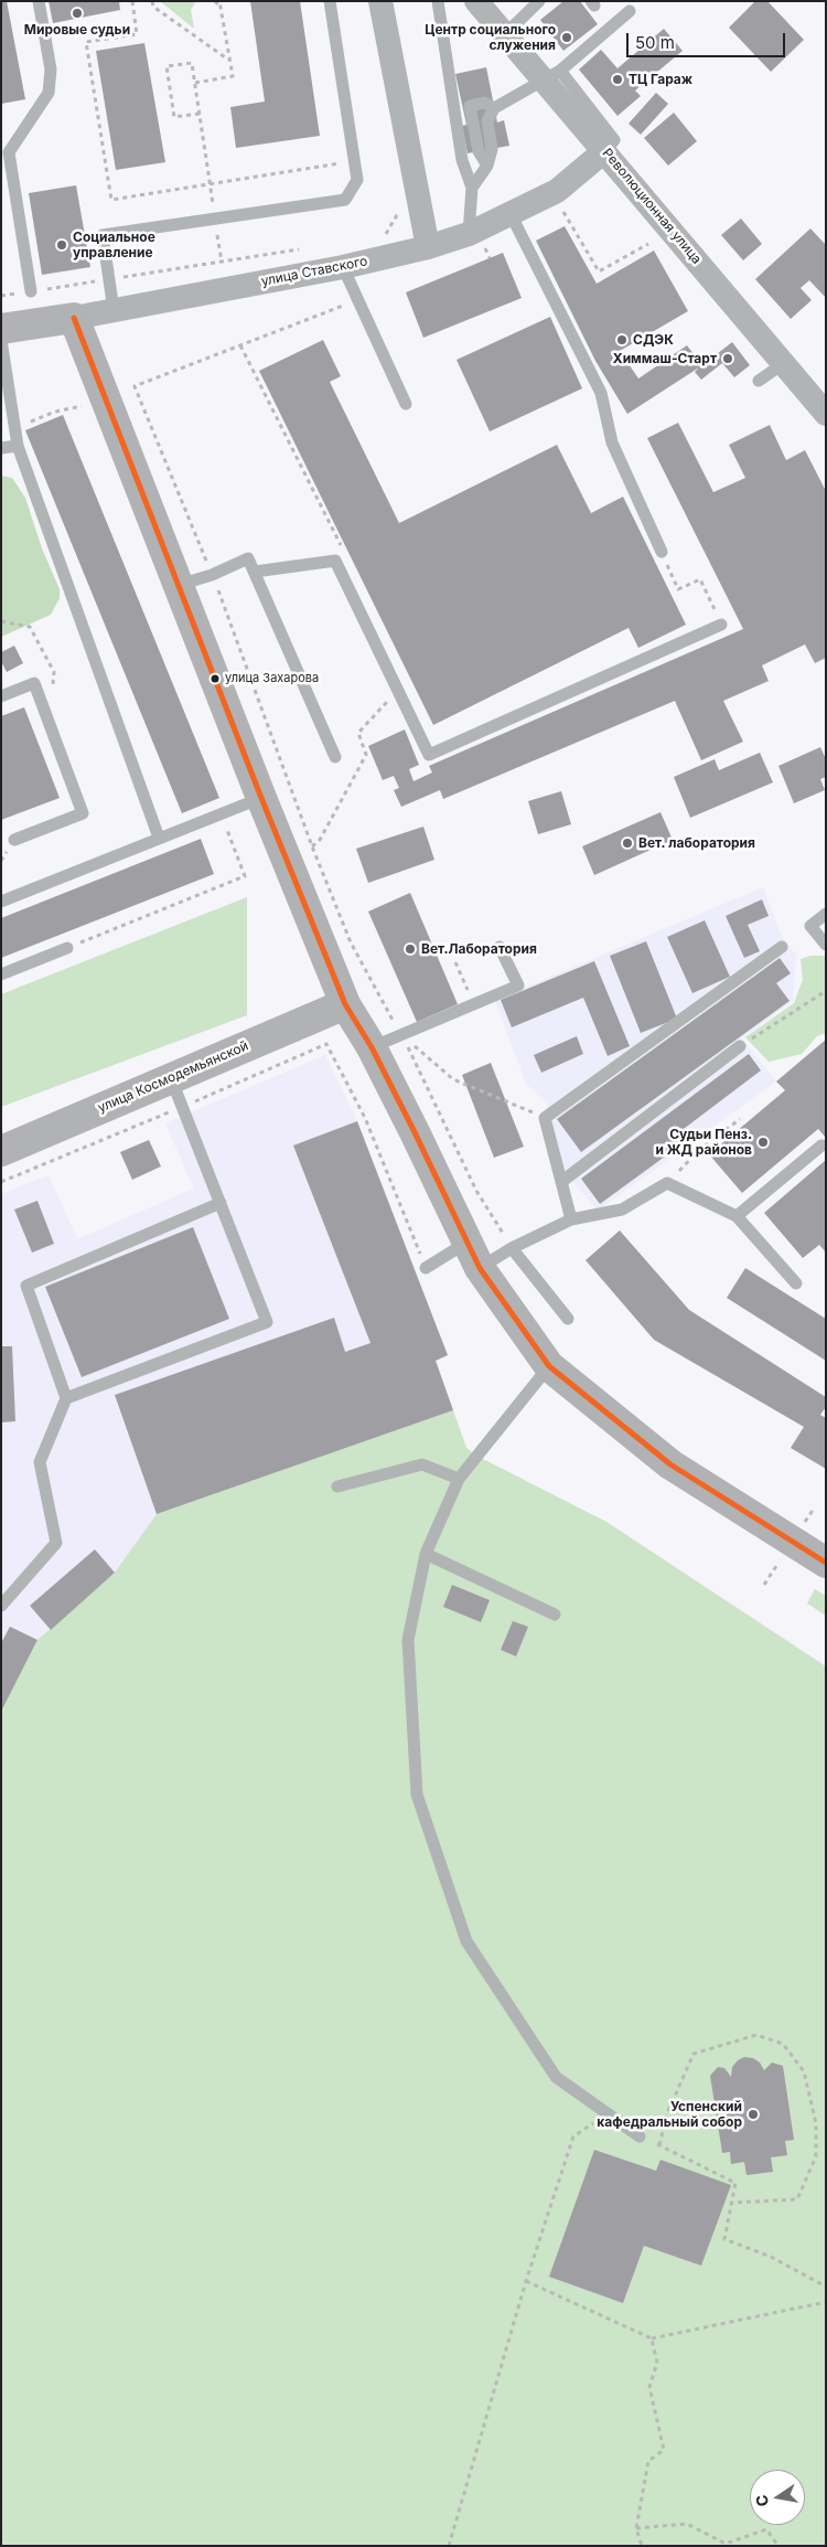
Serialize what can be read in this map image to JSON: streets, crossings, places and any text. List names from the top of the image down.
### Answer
{
  "streets": {
    "main road": ["улица Ставского", "улица Космодемьянской"],
    "street": ["Революционная улица"]
  },
  "crossings": [
    ["Революционная улица", "улица Ставского"]
  ],
  "places": [
    "Мировые судьи",
    "Центр социального служения",
    "ТЦ Гараж",
    "Социальное управление",
    "СДЭК",
    "Химмаш-Старт",
    "улица Захарова",
    "Вет. лаборатория",
    "Вет.Лаборатория",
    "Судьи Пенз. и ЖД районов",
    "Успенский кафедральный собор"
  ],
  "scale_bar": "50 m",
  "north": "left"
}
